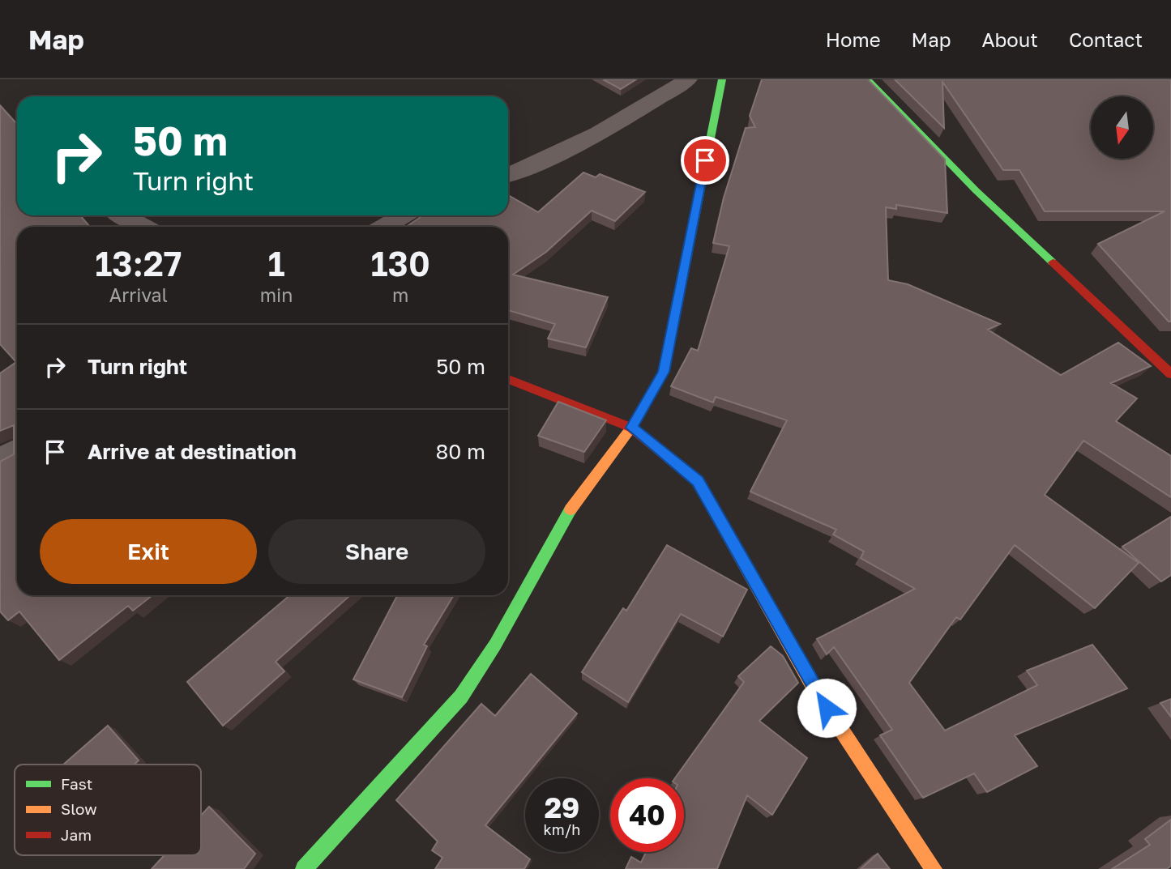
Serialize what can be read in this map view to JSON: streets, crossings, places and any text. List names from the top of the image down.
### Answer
{
  "legend": ["Fast", "Slow", "Jam"],
  "north": "bottom",
  "page": {
    "header": "Map",
    "nav": [
      "Home",
      "Map",
      "About",
      "Contact"
    ],
    "turn": ["50 m", "Turn right"],
    "eta": [
      "13:27",
      "Arrival",
      "1",
      "min",
      "130",
      "m"
    ],
    "list": [
      {
        "name": "Turn right",
        "value": "50 m"
      },
      {
        "name": "Arrive at destination",
        "value": "80 m"
      }
    ],
    "buttons": ["Exit", "Share"],
    "speed": "29 km/h",
    "limit": "40"
  }
}
